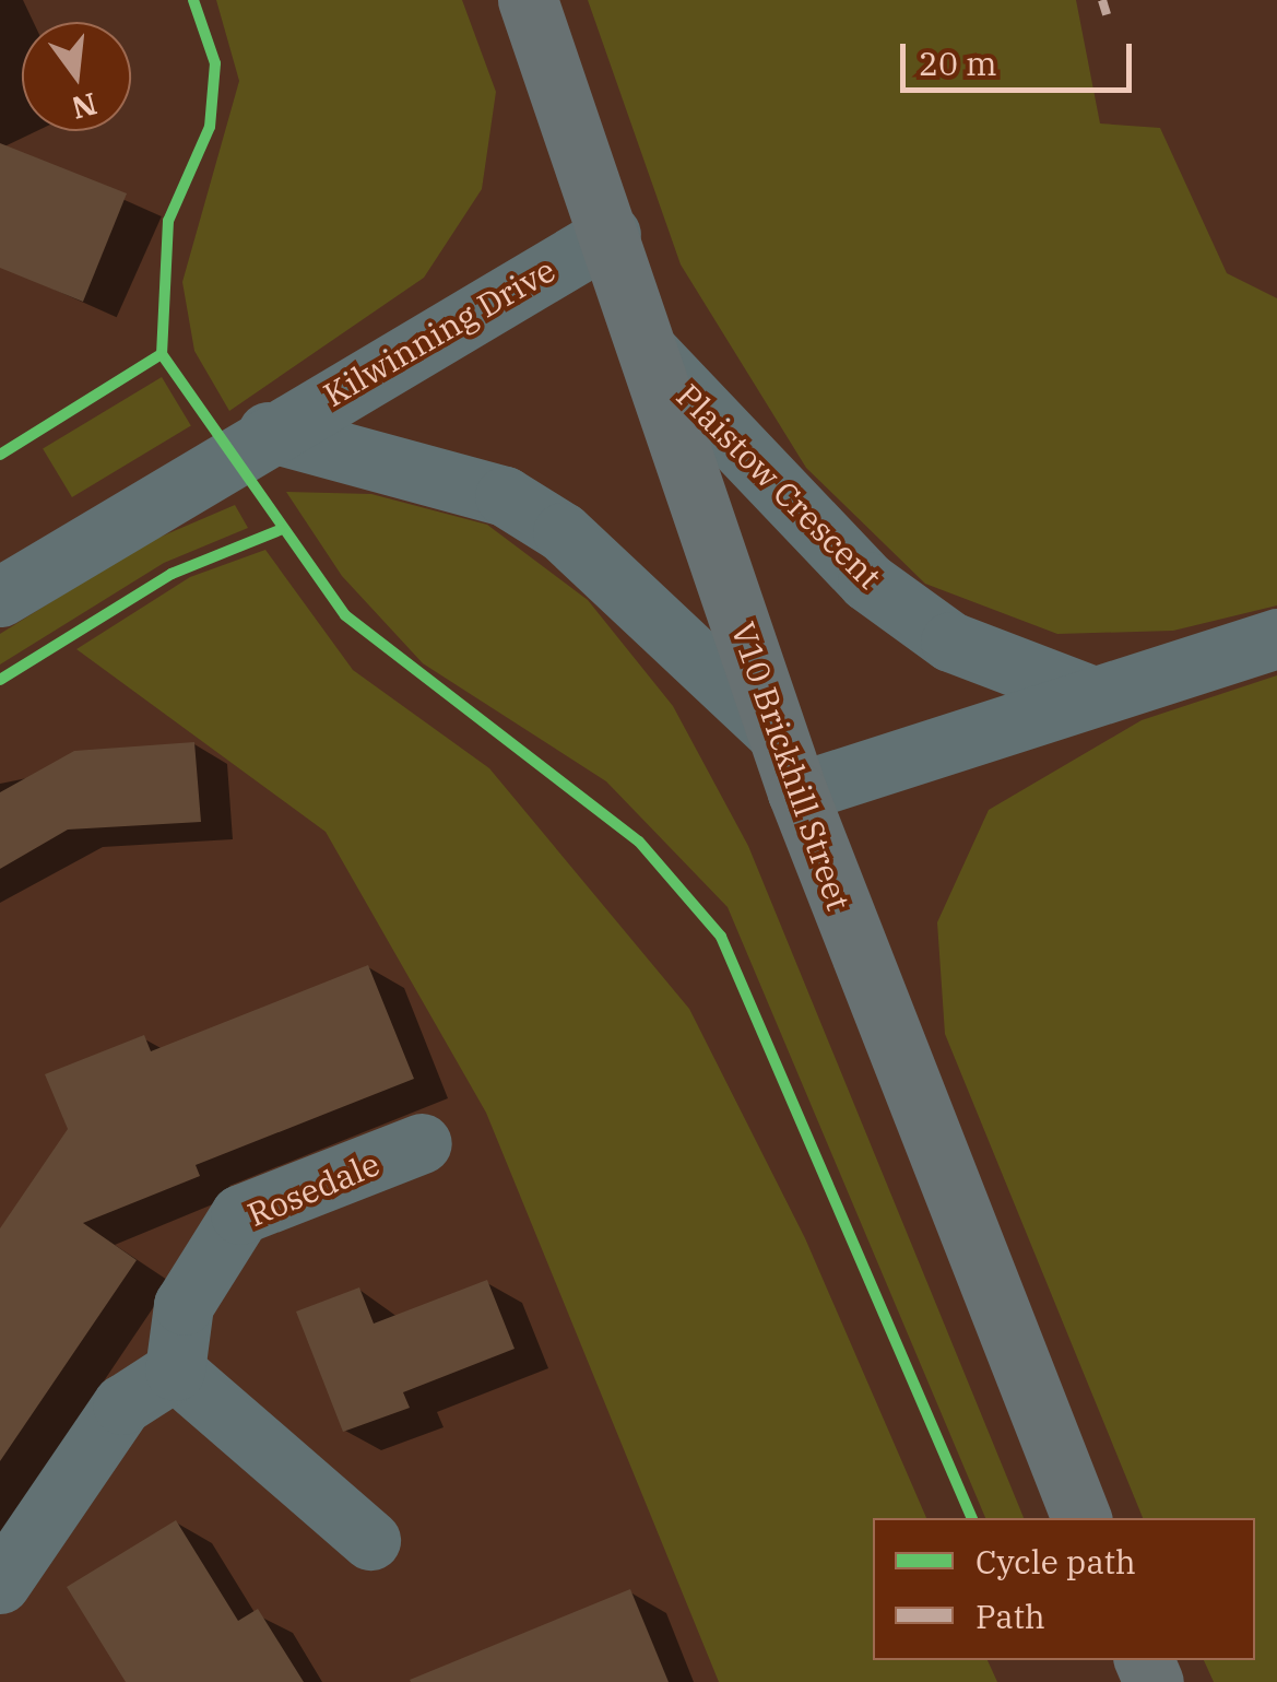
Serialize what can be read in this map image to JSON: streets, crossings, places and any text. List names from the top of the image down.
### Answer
{
  "streets": {
    "street": [
      "Kilwinning Drive",
      "Plaistow Crescent",
      "V10 Brickhill Street",
      "Rosedale"
    ]
  },
  "crossings": [
    ["Kilwinning Drive", "V10 Brickhill Street"],
    ["Plaistow Crescent", "V10 Brickhill Street"]
  ],
  "legend": ["Cycle path", "Path"],
  "scale_bar": "20 m",
  "north": "bottom"
}
